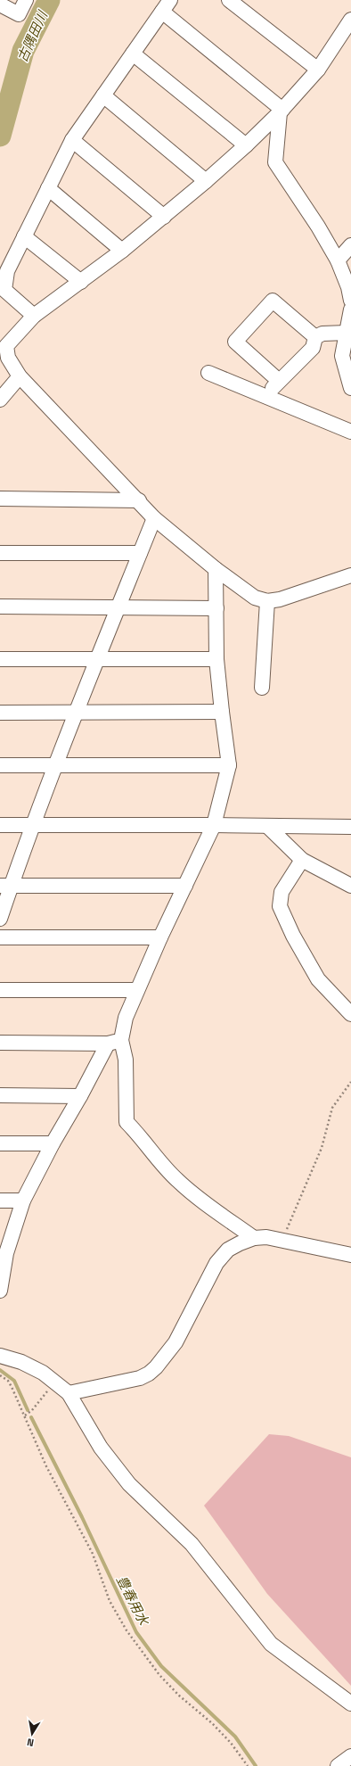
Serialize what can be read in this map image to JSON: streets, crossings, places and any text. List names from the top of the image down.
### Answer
{
  "water": ["古隅田川", "豊春用水"],
  "north": "bottom"
}
